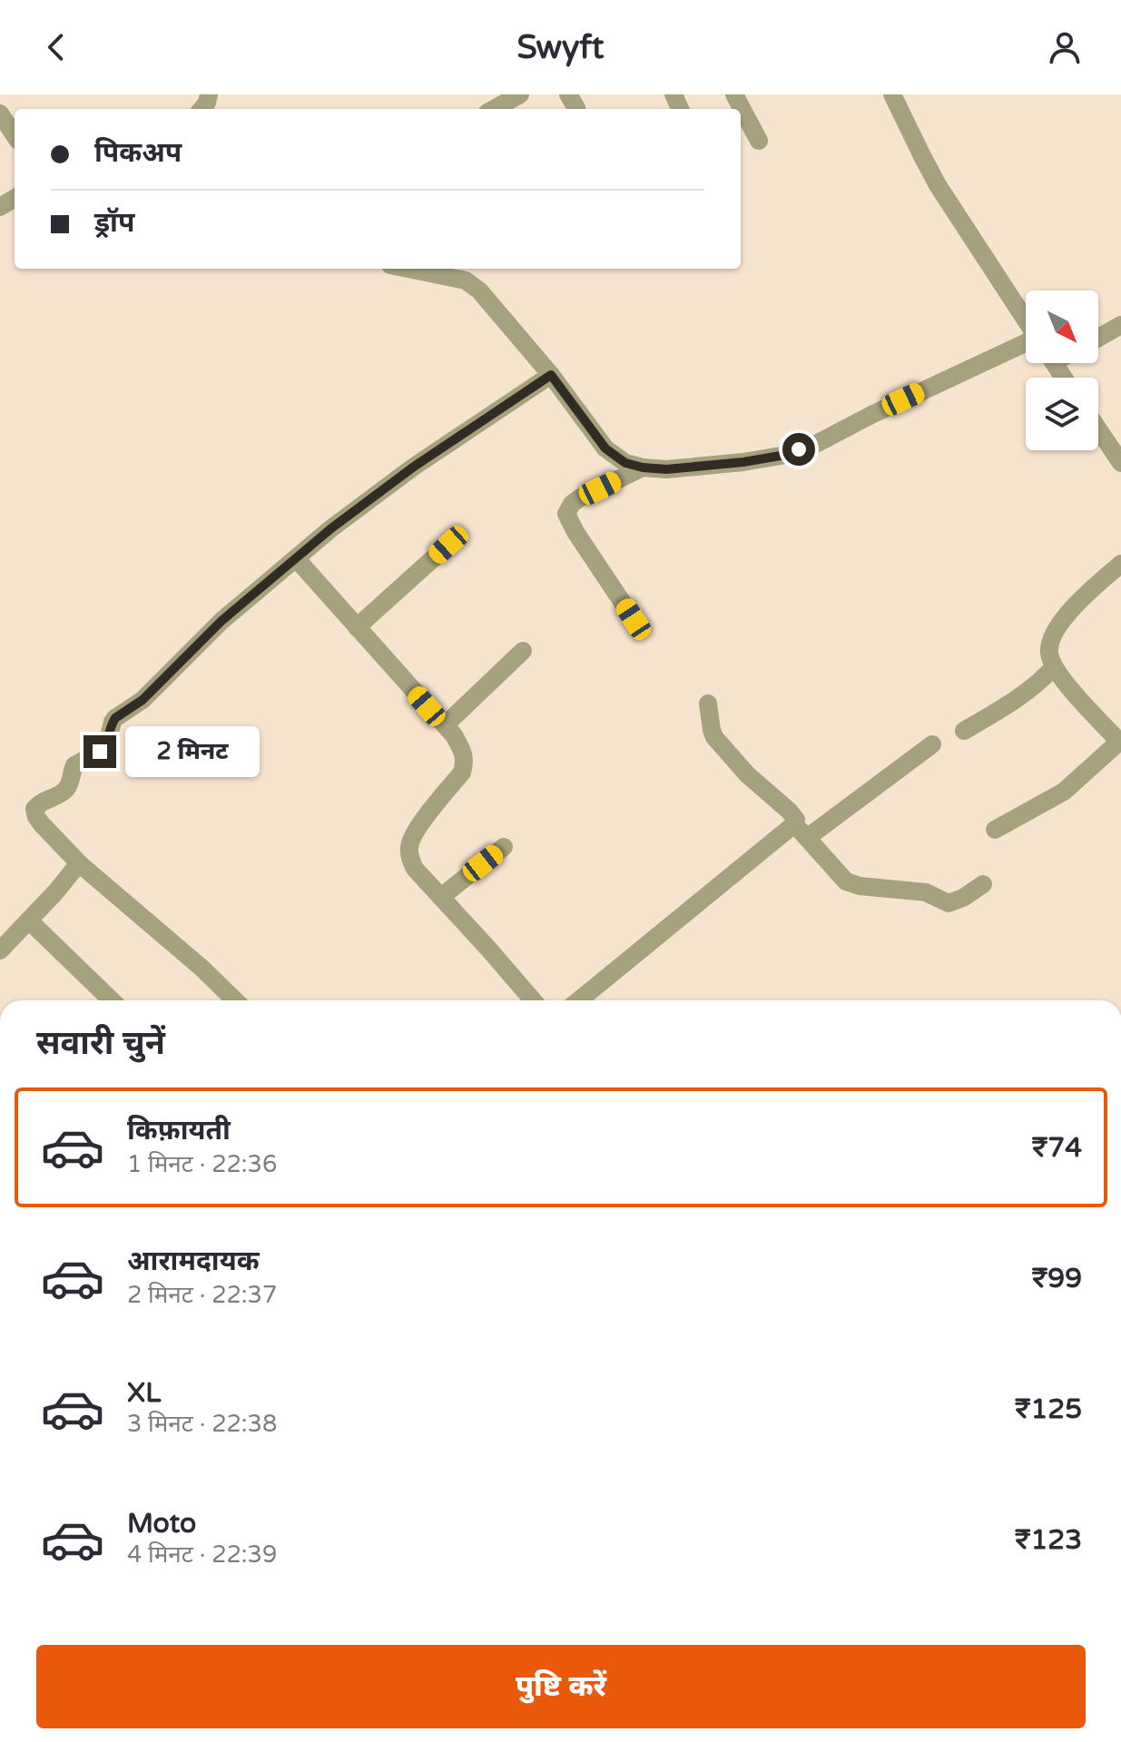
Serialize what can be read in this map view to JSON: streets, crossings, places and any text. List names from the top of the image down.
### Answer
{
  "north": "bottom right",
  "page": {
    "header": "Swyft",
    "banner": ["पिकअप", "ड्रॉप"],
    "bubble": "2 मिनट",
    "heading": "सवारी चुनें",
    "list": [
      {
        "name": "किफ़ायती",
        "note": "1 मिनट · 22:36",
        "value": "₹74"
      },
      {
        "name": "आरामदायक",
        "note": "2 मिनट · 22:37",
        "value": "₹99"
      },
      {
        "name": "XL",
        "note": "3 मिनट · 22:38",
        "value": "₹125"
      },
      {
        "name": "Moto",
        "note": "4 मिनट · 22:39",
        "value": "₹123"
      }
    ],
    "buttons": "पुष्टि करें"
  }
}
